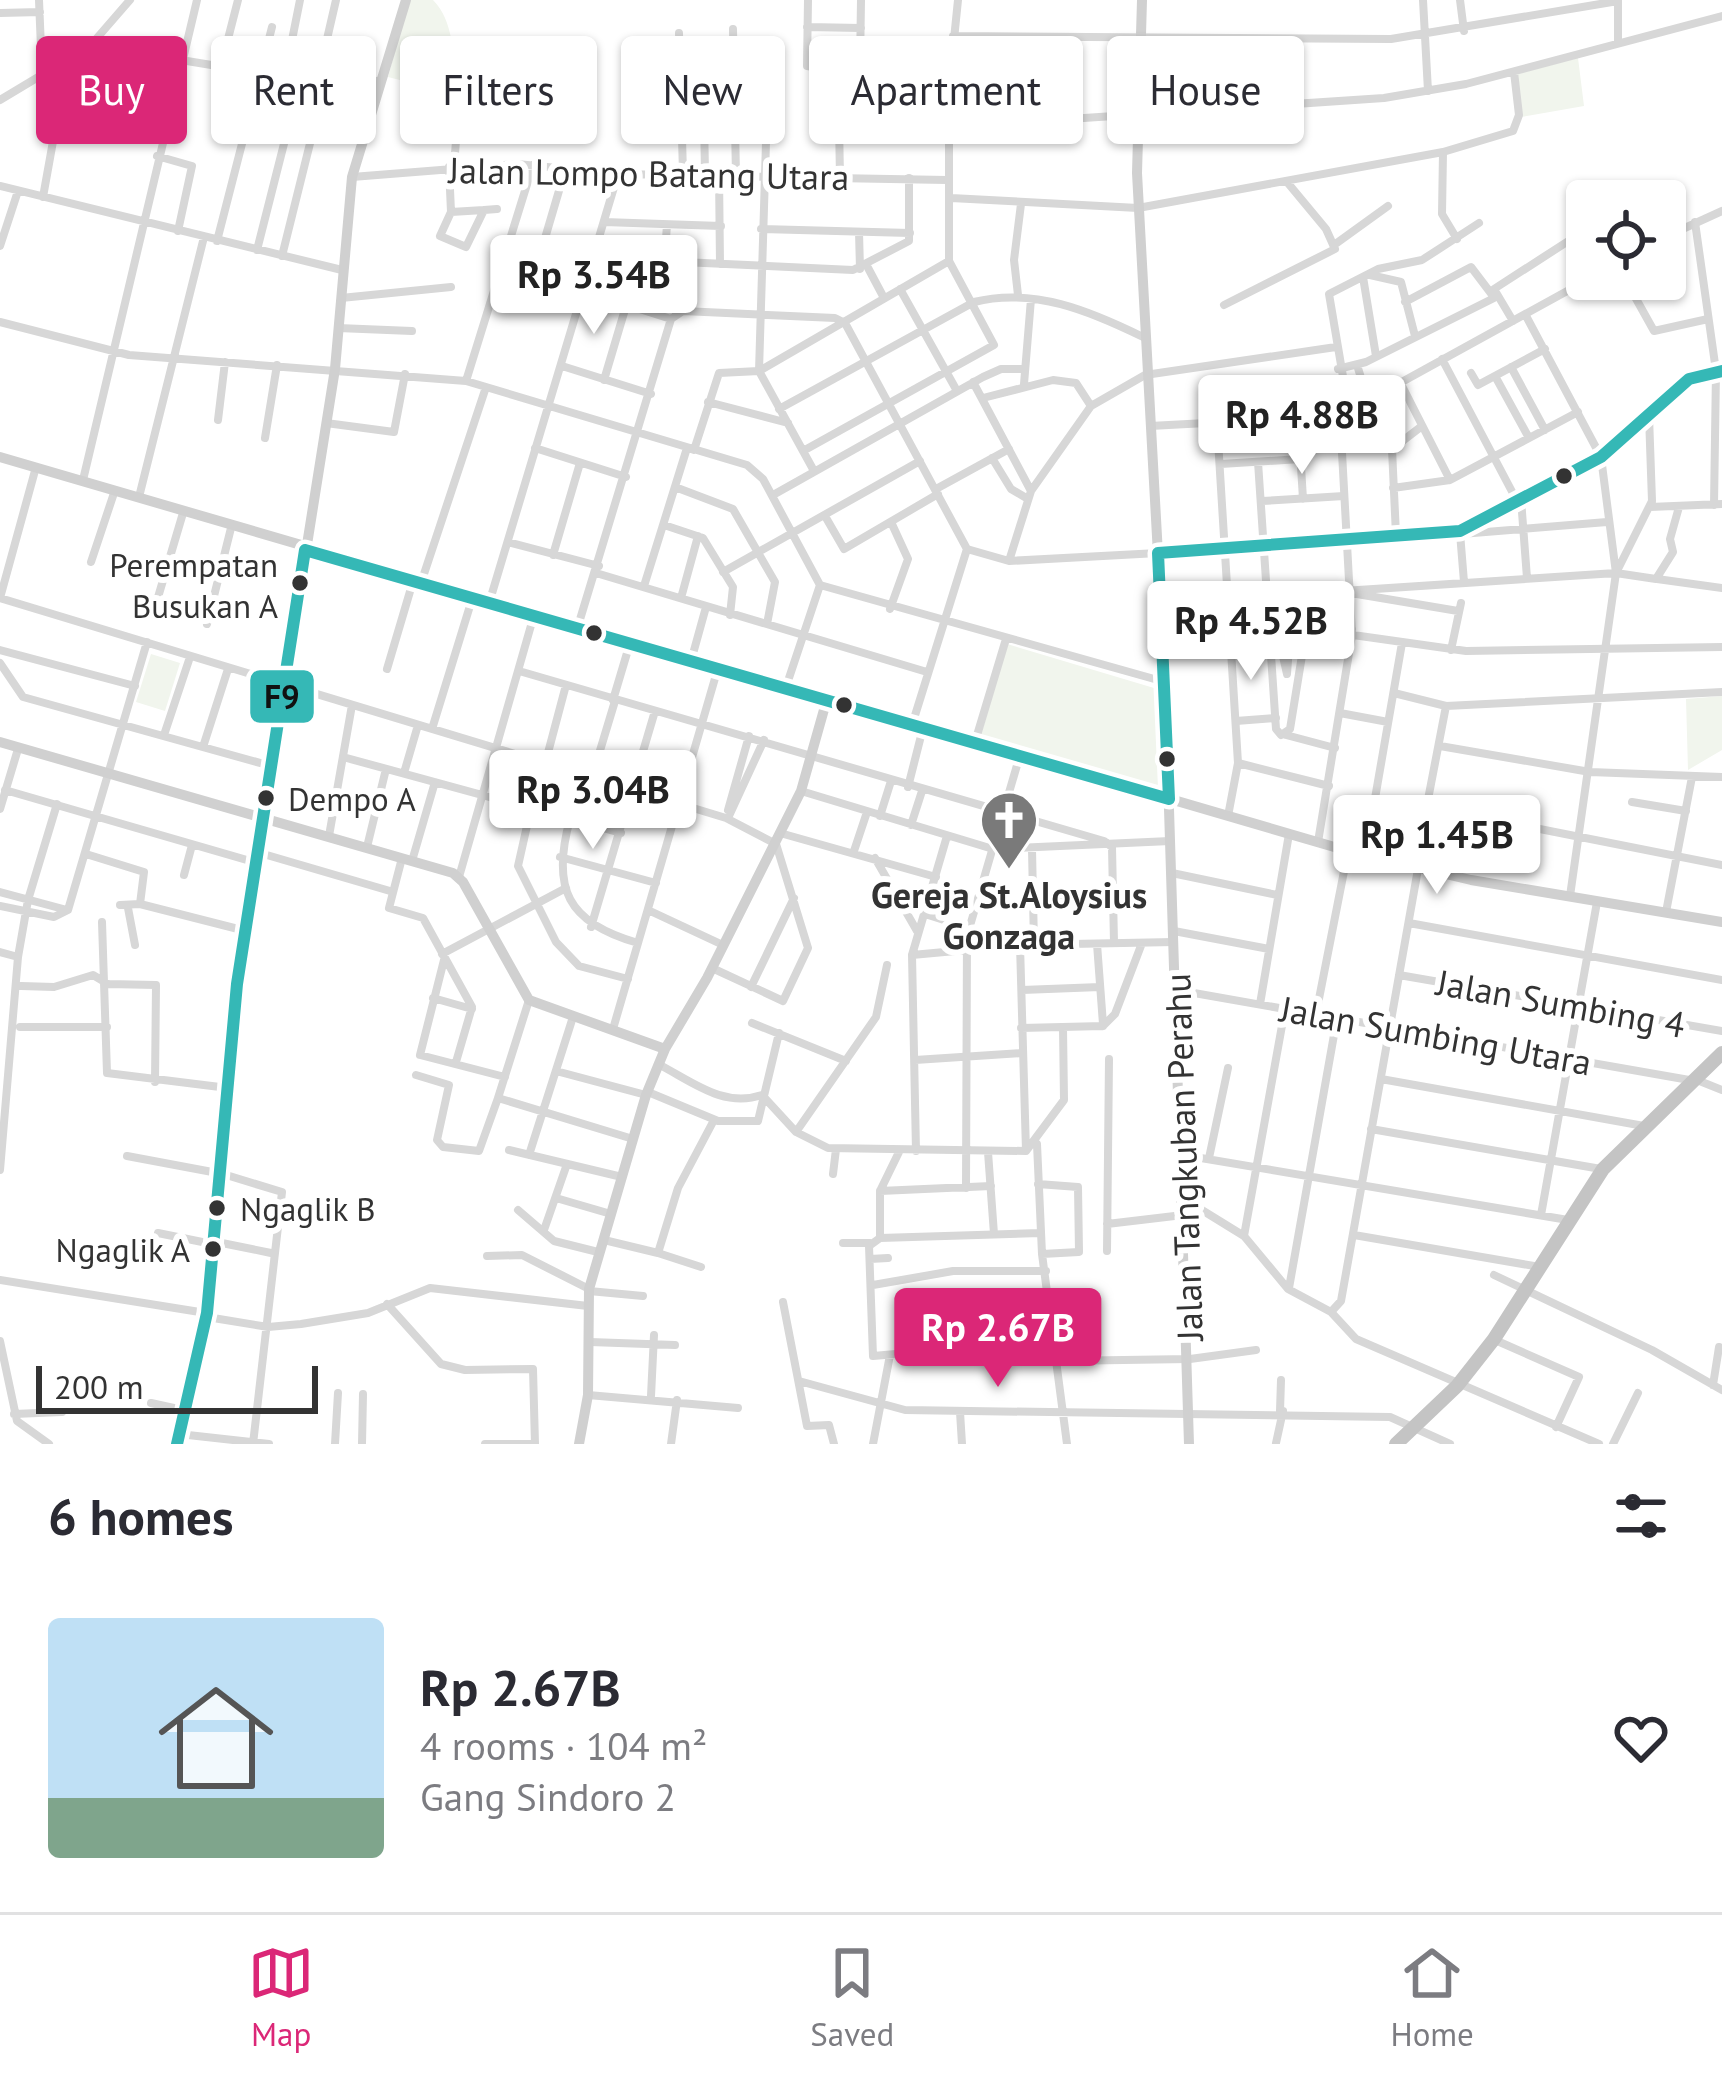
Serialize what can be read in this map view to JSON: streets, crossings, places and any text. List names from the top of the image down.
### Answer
{
  "streets": {
    "main road": ["Jalan Tangkuban Perahu"],
    "street": ["Jalan Lompo Batang Utara", "Jalan Sumbing 4", "Jalan Sumbing Utara"]
  },
  "crossings": [
    ["Jalan Sumbing Utara", "Jalan Tangkuban Perahu"]
  ],
  "places": {
    "other": [
      "Perempatan Busukan A",
      "Dempo A",
      "Ngaglik B",
      "Ngaglik A"
    ],
    "church": ["Gereja St.Aloysius Gonzaga"]
  },
  "lines": ["transit line F9"],
  "scale_bar": "200 m",
  "page": {
    "chip": [
      "Buy",
      "Rent",
      "Filters",
      "New",
      "Apartment",
      "House"
    ],
    "price": [
      "Rp 3.54B",
      "Rp 4.88B",
      "Rp 4.52B",
      "Rp 3.04B",
      "Rp 1.45B",
      "Rp 2.67B"
    ],
    "scale": "200 m",
    "heading": "6 homes",
    "list": [
      {
        "name": "Rp 2.67B",
        "note": "4 rooms · 104 m² · Gang Sindoro 2"
      }
    ],
    "tabs": ["Map", "Saved", "Home"]
  }
}
